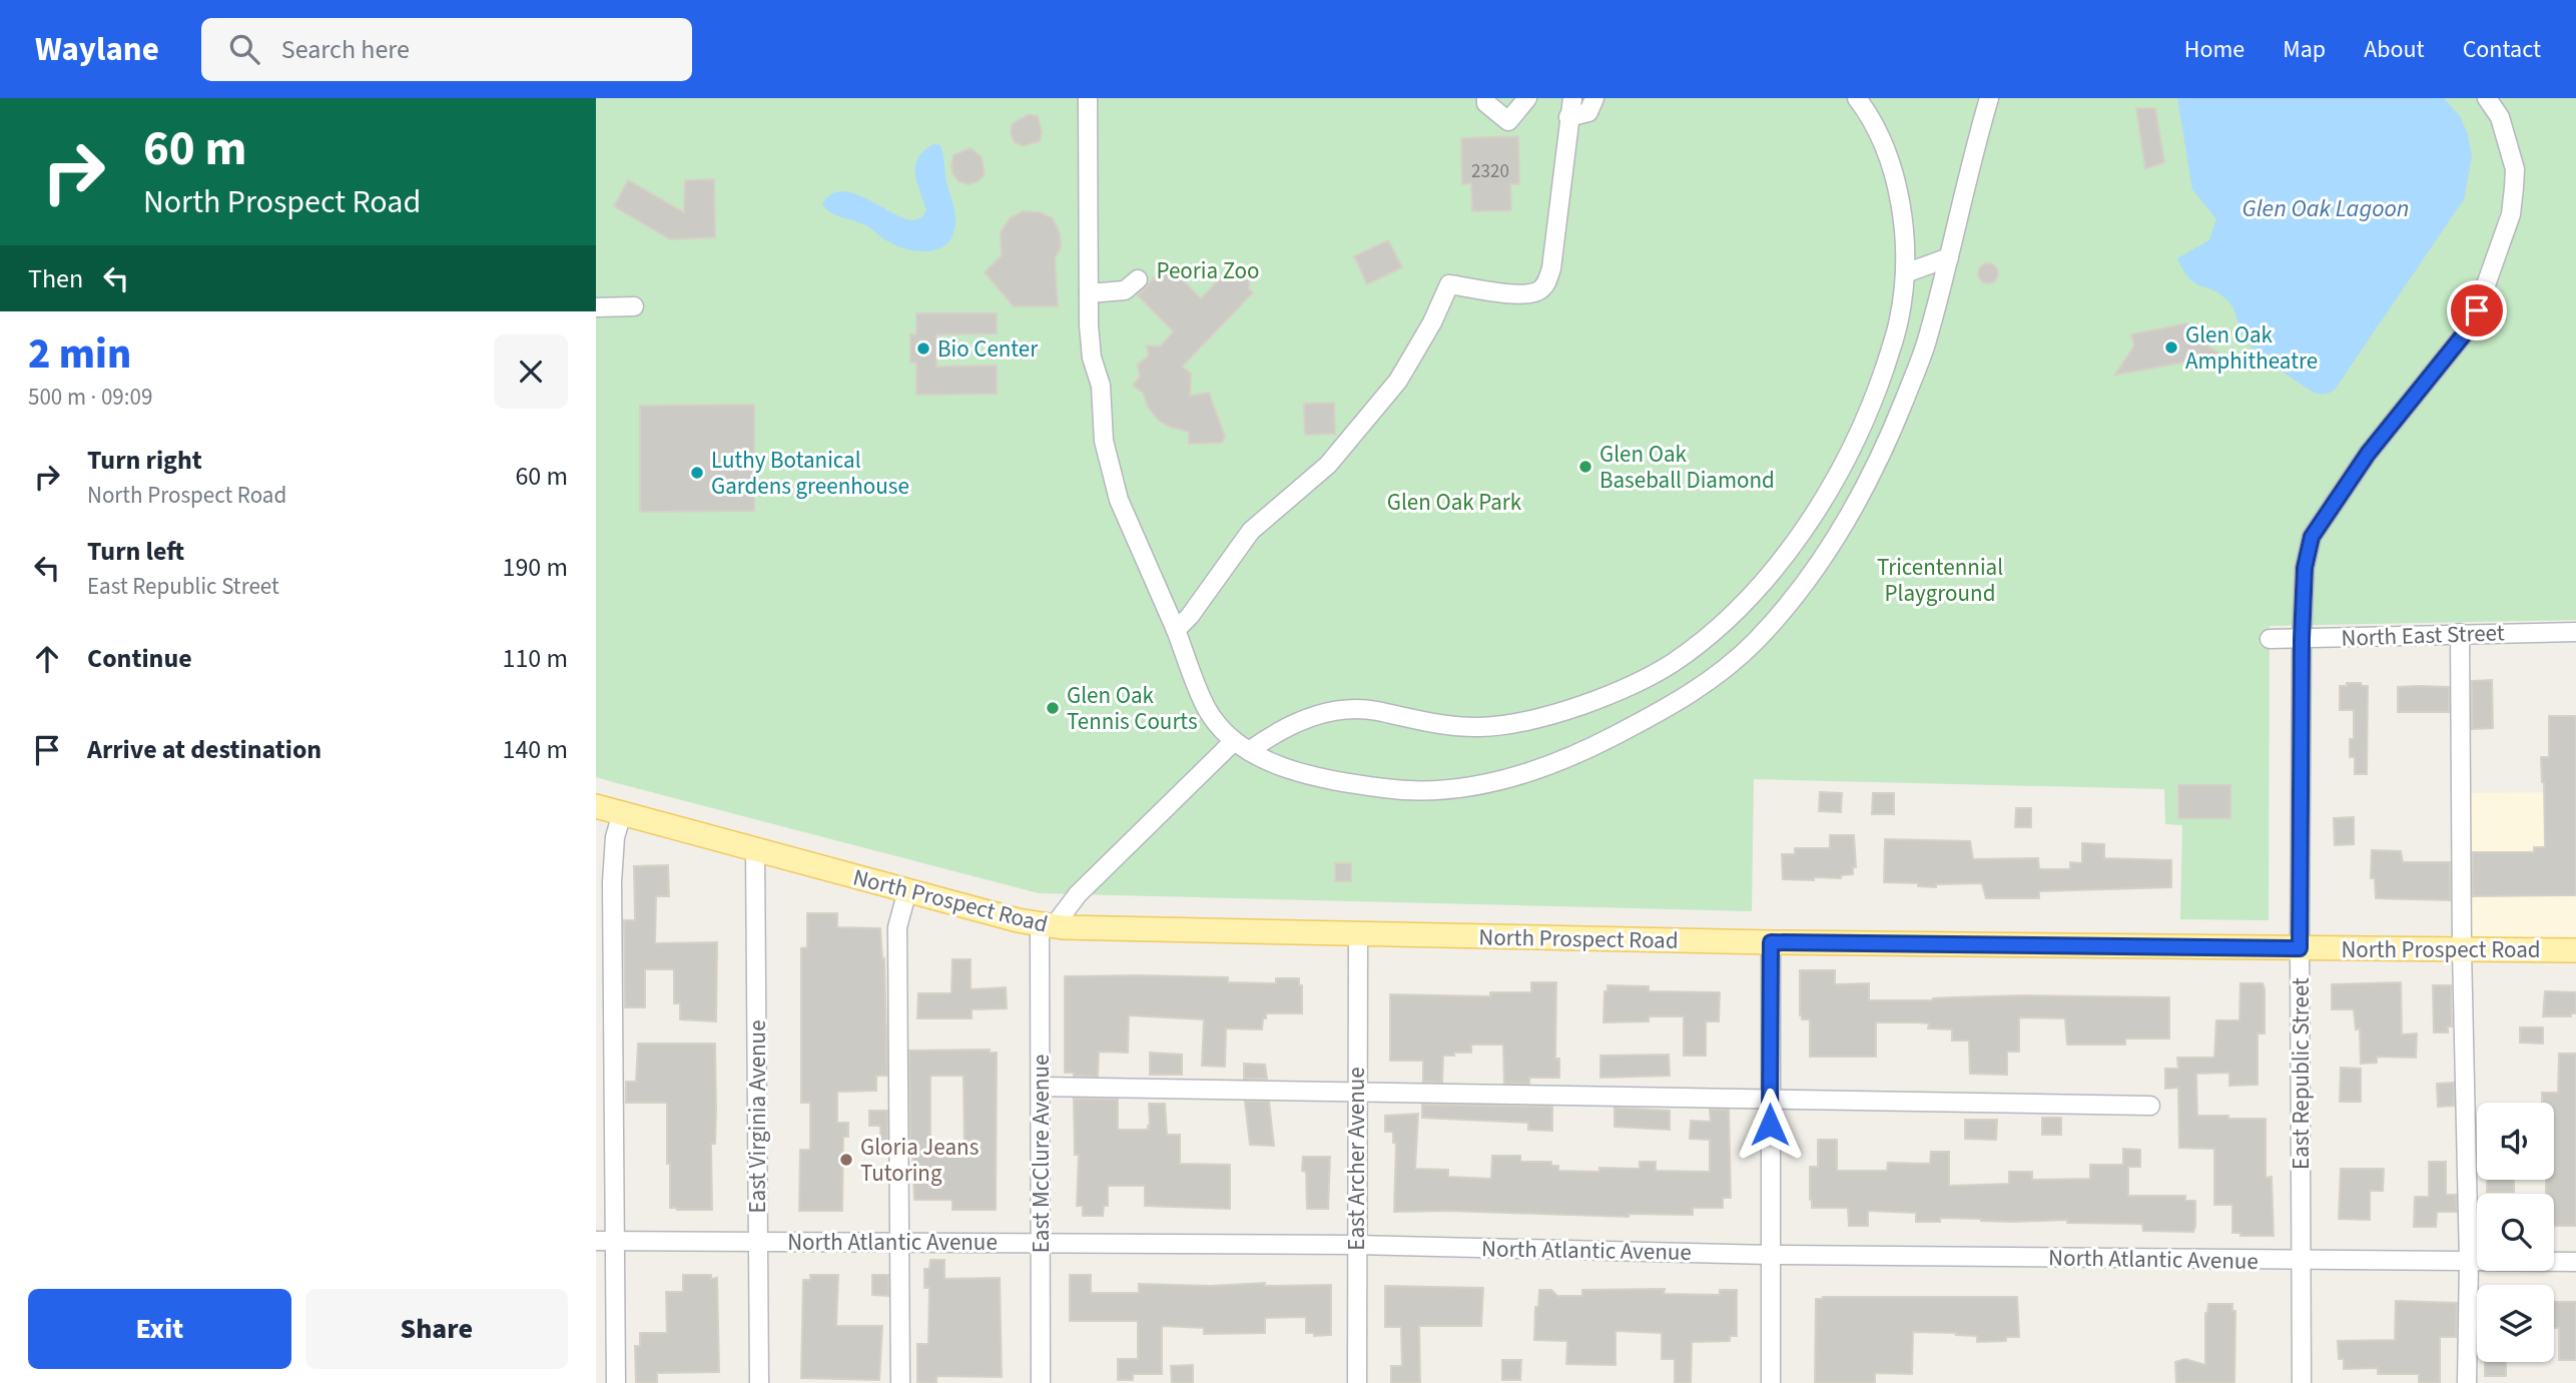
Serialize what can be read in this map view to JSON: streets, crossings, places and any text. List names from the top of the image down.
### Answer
{
  "streets": {
    "main road": ["North Prospect Road"],
    "street": [
      "North East Street",
      "East Republic Street",
      "East Virginia Avenue",
      "East McClure Avenue",
      "East Archer Avenue",
      "North Atlantic Avenue"
    ]
  },
  "crossings": [
    ["North East Street", "East Republic Street"],
    ["North Prospect Road", "East Republic Street"],
    ["North Prospect Road", "East Virginia Avenue"],
    ["North Prospect Road", "East McClure Avenue"],
    ["North Prospect Road", "East Archer Avenue"],
    ["East Republic Street", "North Atlantic Avenue"],
    ["East Virginia Avenue", "North Atlantic Avenue"],
    ["East McClure Avenue", "North Atlantic Avenue"],
    ["East Archer Avenue", "North Atlantic Avenue"]
  ],
  "water": ["Glen Oak Lagoon"],
  "parks": ["Peoria Zoo", "Glen Oak Park", "Tricentennial Playground"],
  "places": [
    "Glen Oak Amphitheatre",
    "Bio Center",
    "Glen Oak Baseball Diamond",
    "Luthy Botanical Gardens greenhouse",
    "Glen Oak Tennis Courts",
    "Gloria Jeans Tutoring"
  ],
  "house_numbers": ["2320"],
  "page": {
    "header": "Waylane",
    "search": "Search here",
    "nav": [
      "Home",
      "Map",
      "About",
      "Contact"
    ],
    "turn": ["60 m", "North Prospect Road"],
    "then": "Then",
    "heading": ["2 min", "500 m · 09:09"],
    "list": [
      {
        "name": "Turn right",
        "note": "North Prospect Road",
        "value": "60 m"
      },
      {
        "name": "Turn left",
        "note": "East Republic Street",
        "value": "190 m"
      },
      {
        "name": "Continue",
        "value": "110 m"
      },
      {
        "name": "Arrive at destination",
        "value": "140 m"
      }
    ],
    "buttons": ["Exit", "Share"]
  }
}
